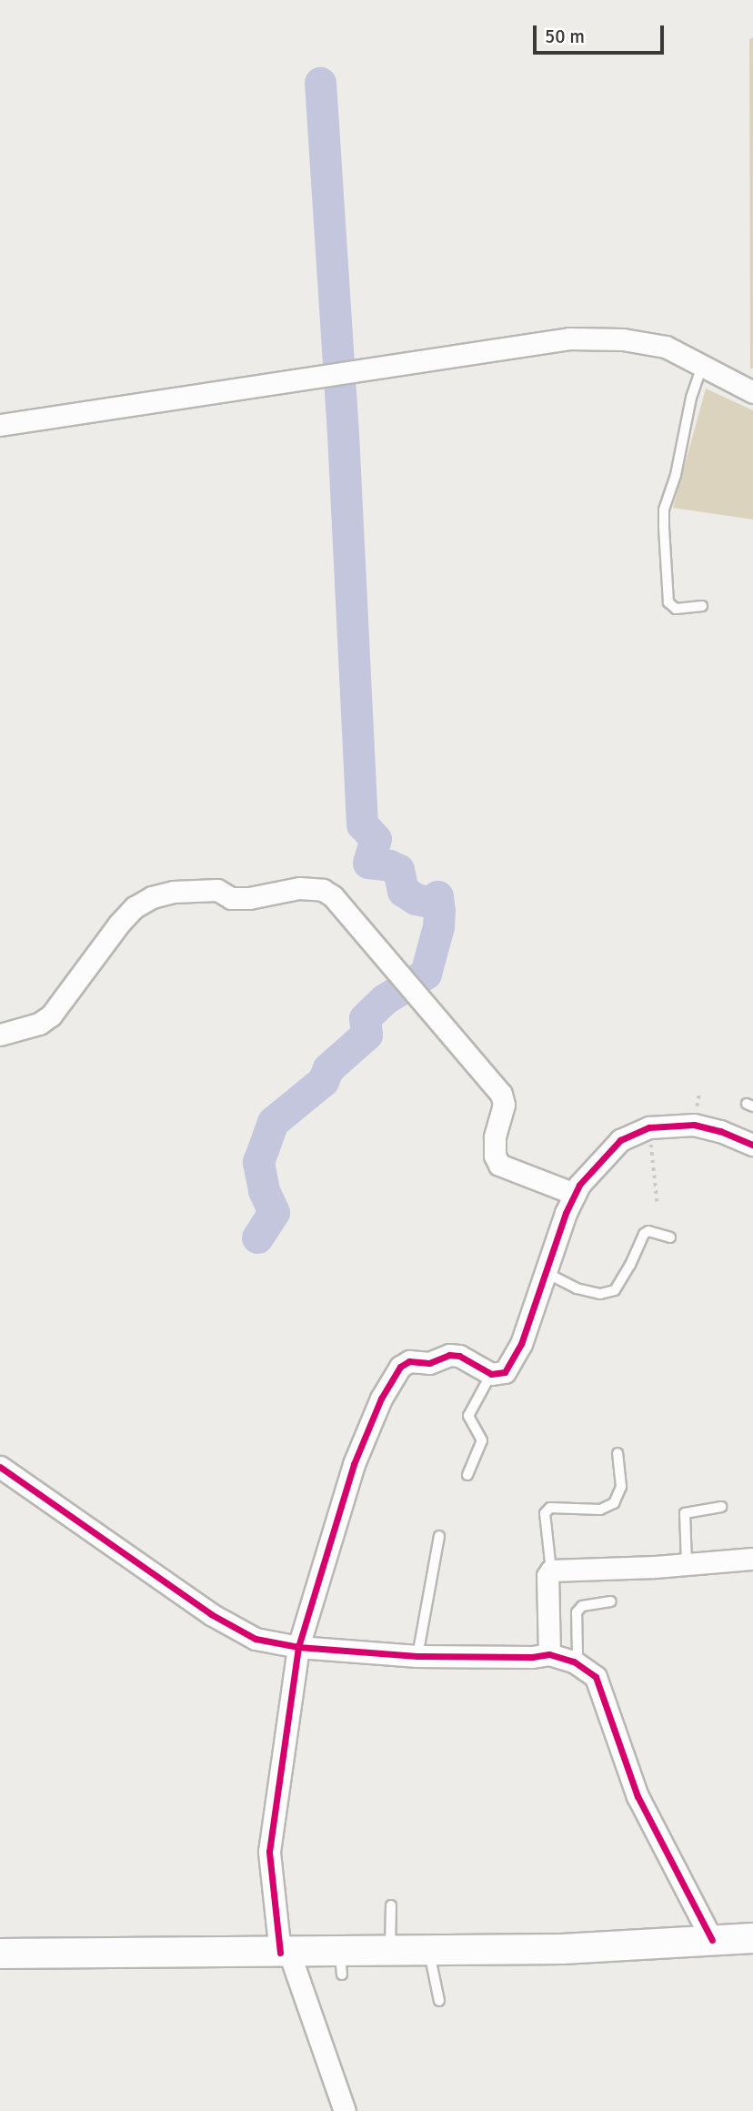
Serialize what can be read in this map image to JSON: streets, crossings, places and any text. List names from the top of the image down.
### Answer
{
  "scale_bar": "50 m"
}
